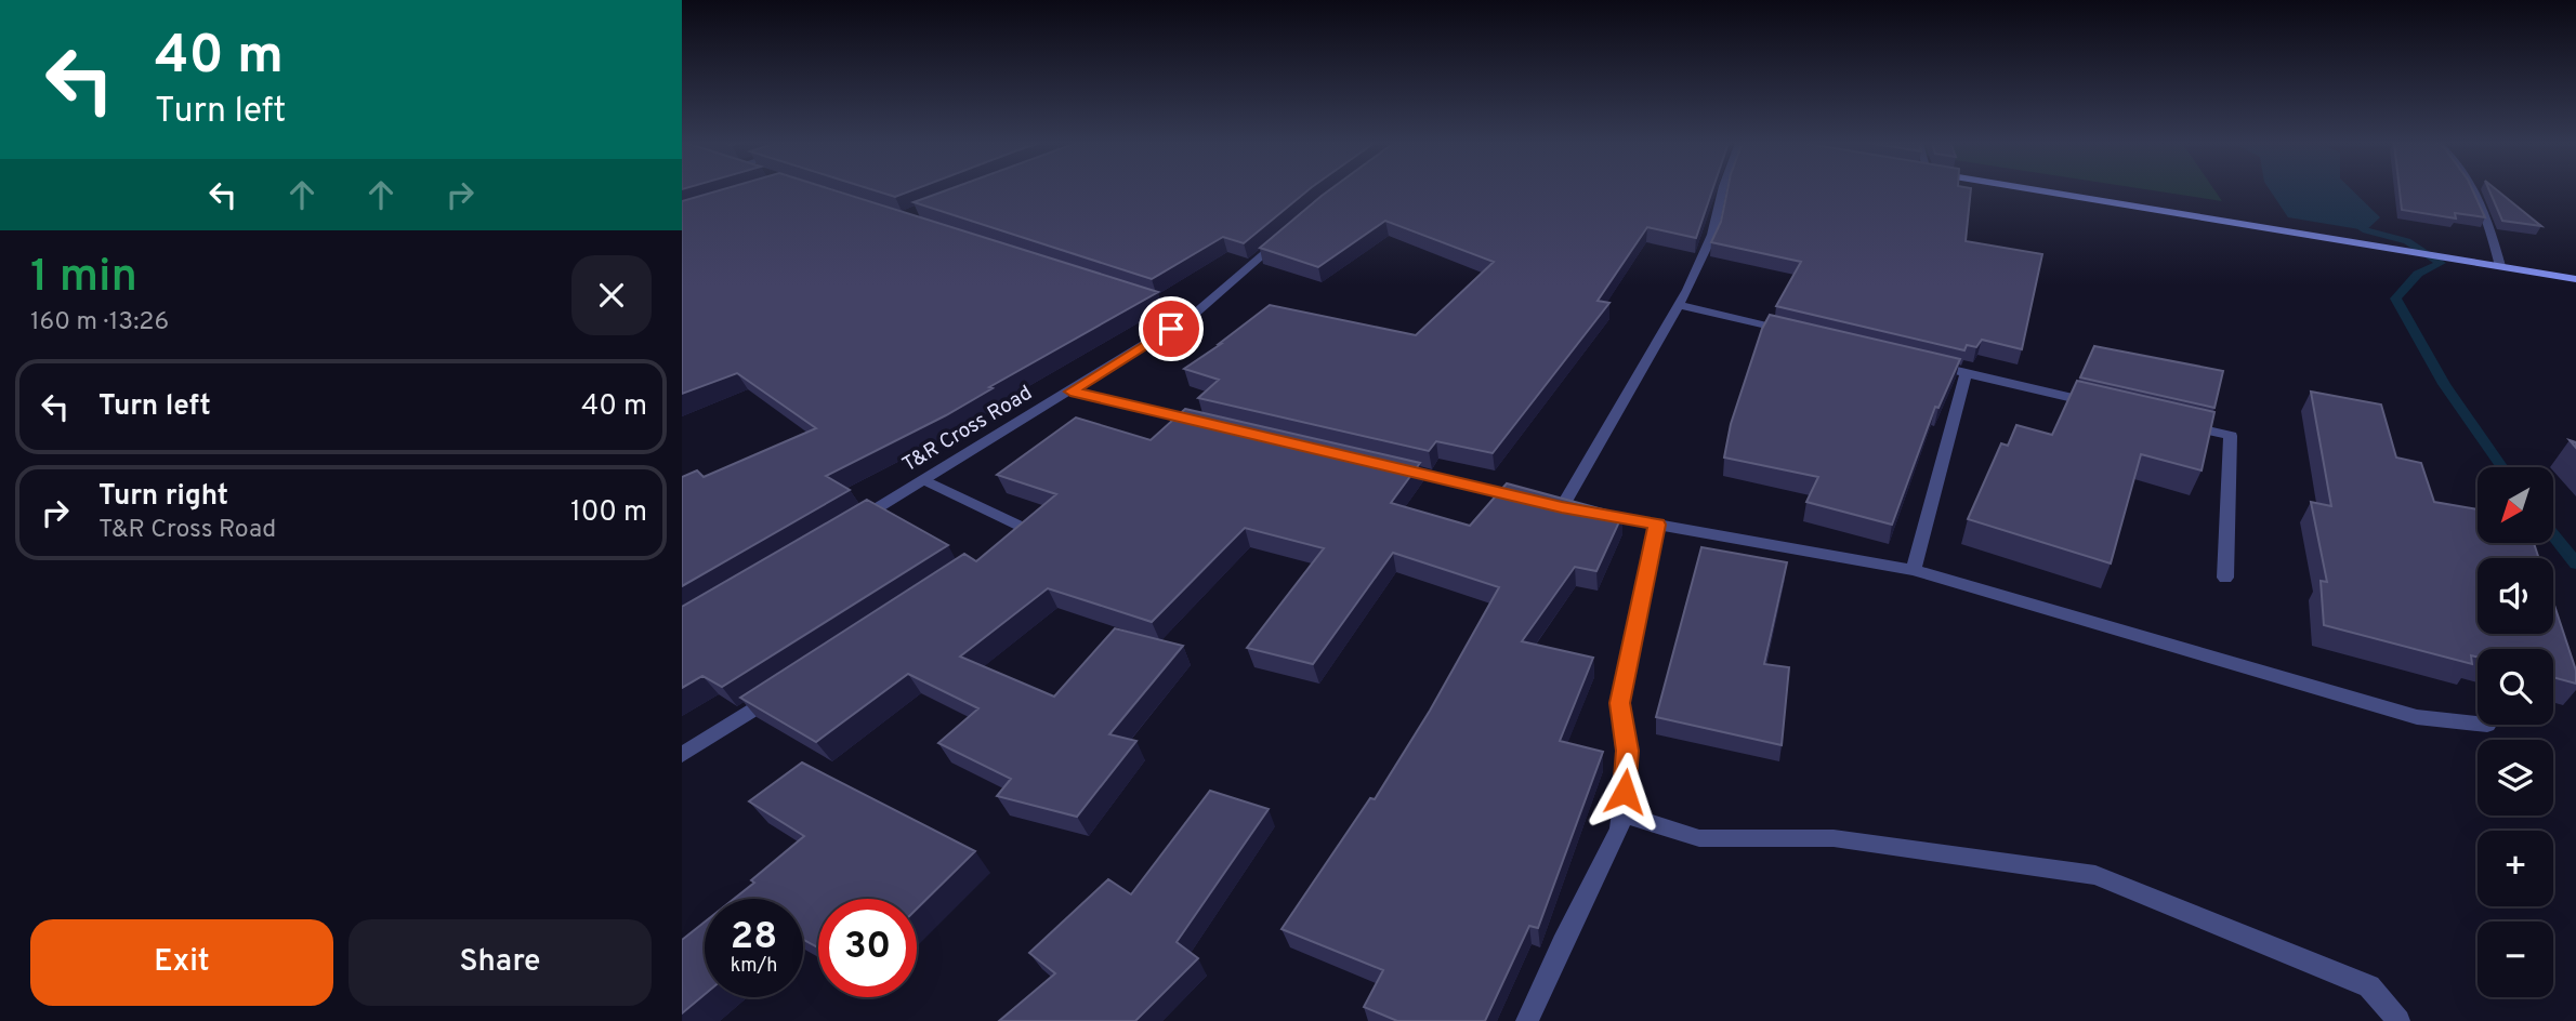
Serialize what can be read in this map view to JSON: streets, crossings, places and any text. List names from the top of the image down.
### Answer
{
  "streets": {
    "street": ["T&R Cross Road"]
  },
  "north": "bottom left",
  "page": {
    "turn": ["40 m", "Turn left"],
    "heading": ["1 min", "160 m · 13:26"],
    "list": [
      {
        "name": "Turn left",
        "value": "40 m"
      },
      {
        "name": "Turn right",
        "note": "T&R Cross Road",
        "value": "100 m"
      }
    ],
    "map_buttons": ["+", "−"],
    "speed": "28 km/h",
    "limit": "30",
    "buttons": ["Exit", "Share"]
  }
}
